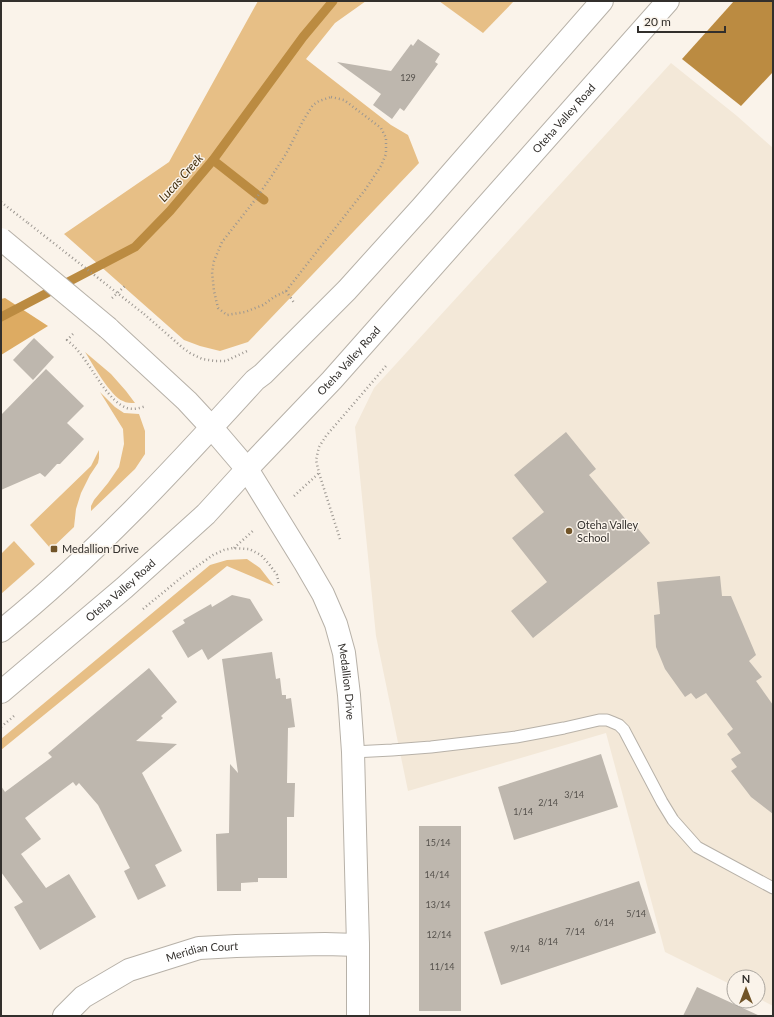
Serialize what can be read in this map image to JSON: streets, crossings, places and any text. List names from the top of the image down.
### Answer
{
  "streets": {
    "main road": ["Oteha Valley Road", "Medallion Drive", "Meridian Court"]
  },
  "crossings": [
    ["Oteha Valley Road", "Medallion Drive"],
    ["Medallion Drive", "Meridian Court"]
  ],
  "water": ["Lucas Creek"],
  "places": {
    "other": ["Oteha Valley School"],
    "transit": ["Medallion Drive"]
  },
  "house_numbers": [
    "129",
    "3/14",
    "2/14",
    "1/14",
    "15/14",
    "14/14",
    "13/14",
    "5/14",
    "6/14",
    "7/14",
    "12/14",
    "8/14",
    "9/14",
    "11/14"
  ],
  "scale_bar": "20 m",
  "north": "top"
}
